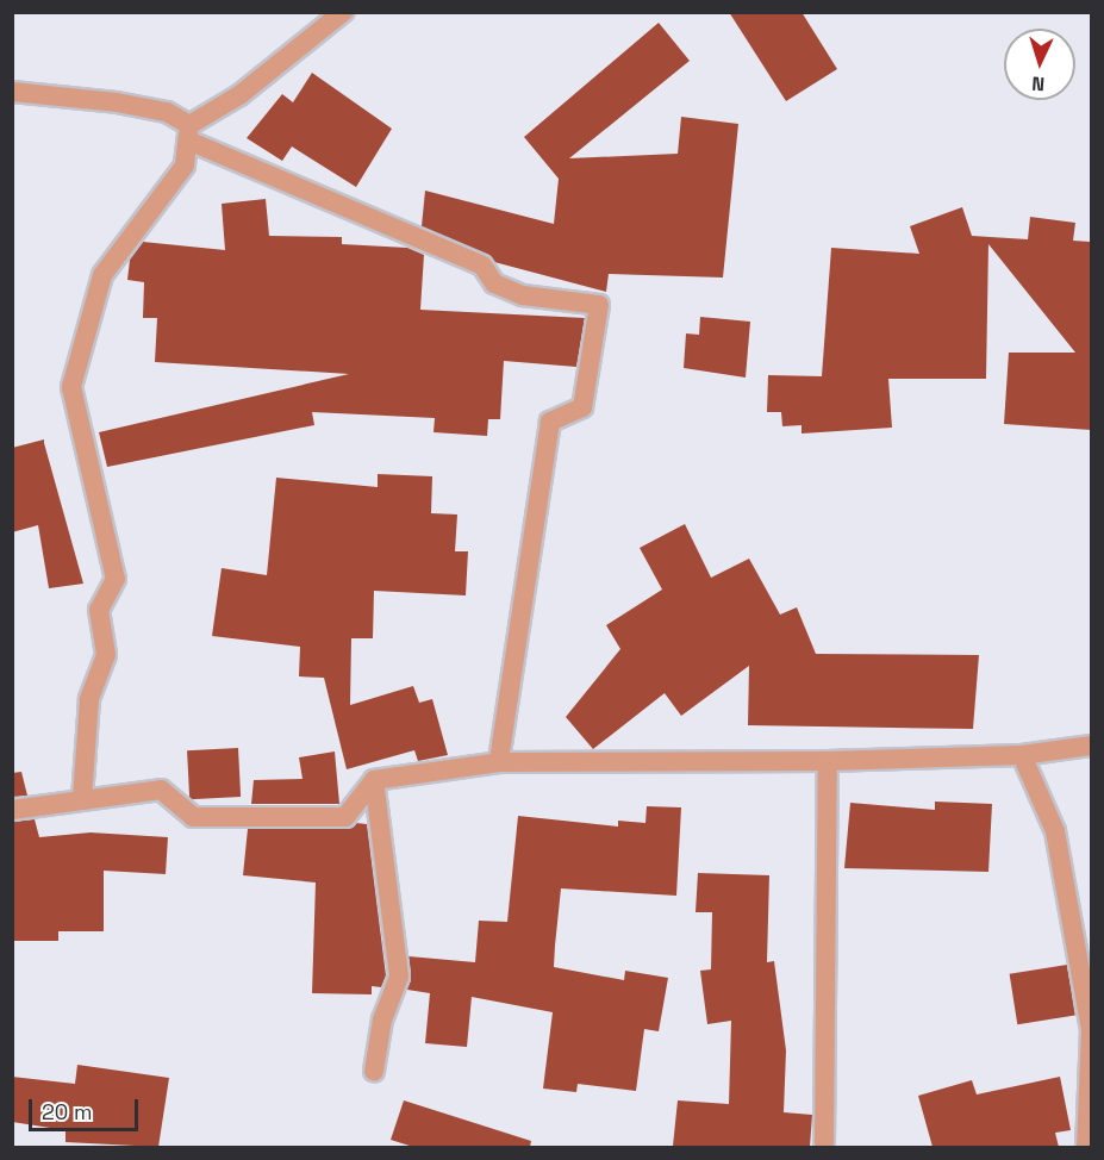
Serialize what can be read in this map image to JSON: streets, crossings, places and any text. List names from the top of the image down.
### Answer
{
  "scale_bar": "20 m",
  "north": "bottom"
}
